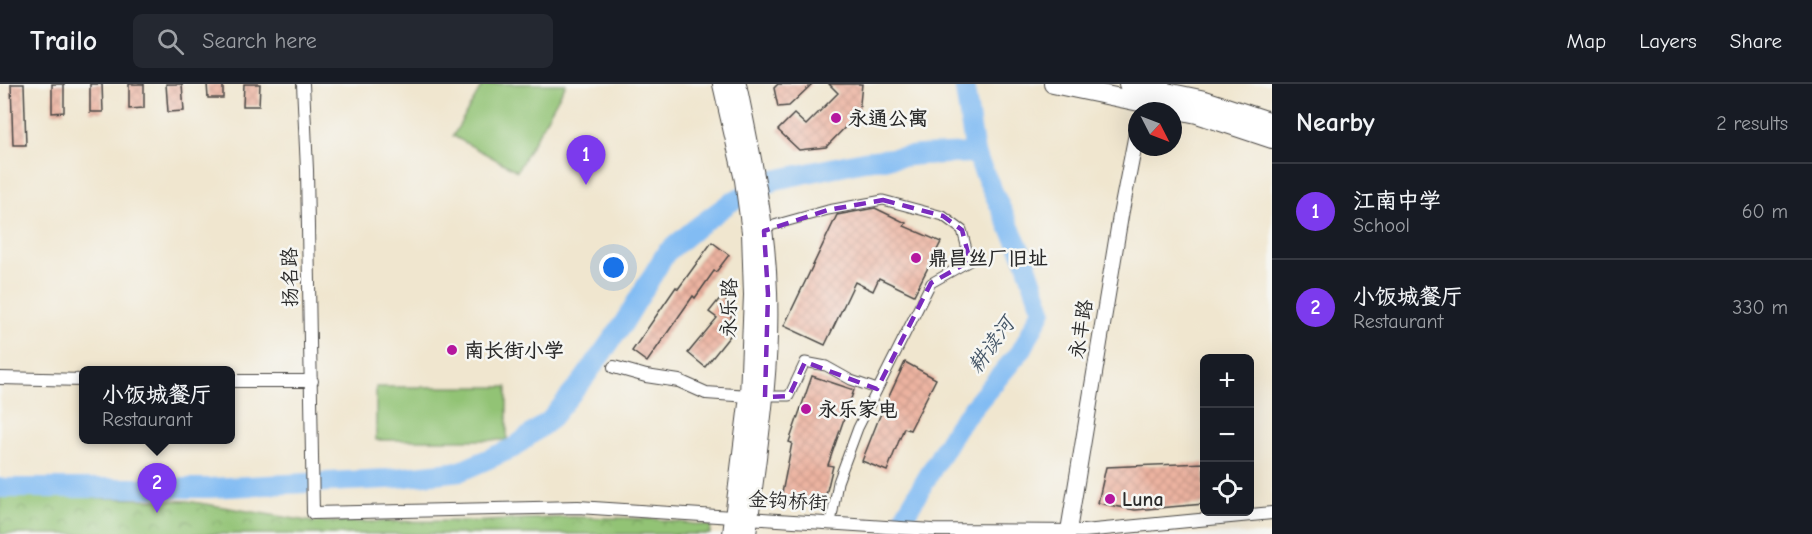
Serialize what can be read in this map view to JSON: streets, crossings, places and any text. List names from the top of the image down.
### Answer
{
  "streets": {
    "main road": ["永乐路"],
    "street": ["扬名路", "永丰路", "金钩桥街"]
  },
  "crossings": [
    ["扬名路", "金钩桥街"],
    ["永乐路", "金钩桥街"],
    ["永丰路", "金钩桥街"]
  ],
  "water": ["耕读河"],
  "places": [
    "永通公寓",
    "鼎昌丝厂旧址",
    "南长街小学",
    "永乐家电",
    "Luna"
  ],
  "north": "bottom right",
  "page": {
    "header": "Trailo",
    "search": "Search here",
    "nav": ["Map", "Layers", "Share"],
    "heading": ["Nearby", "2 results"],
    "pins": ["1", "2"],
    "list": [
      {
        "mark": "1",
        "name": "江南中学",
        "note": "School",
        "value": "60 m"
      },
      {
        "mark": "2",
        "name": "小饭城餐厅",
        "note": "Restaurant",
        "value": "330 m"
      }
    ],
    "map_buttons": ["+", "−"],
    "popup": ["小饭城餐厅", "Restaurant"]
  }
}
